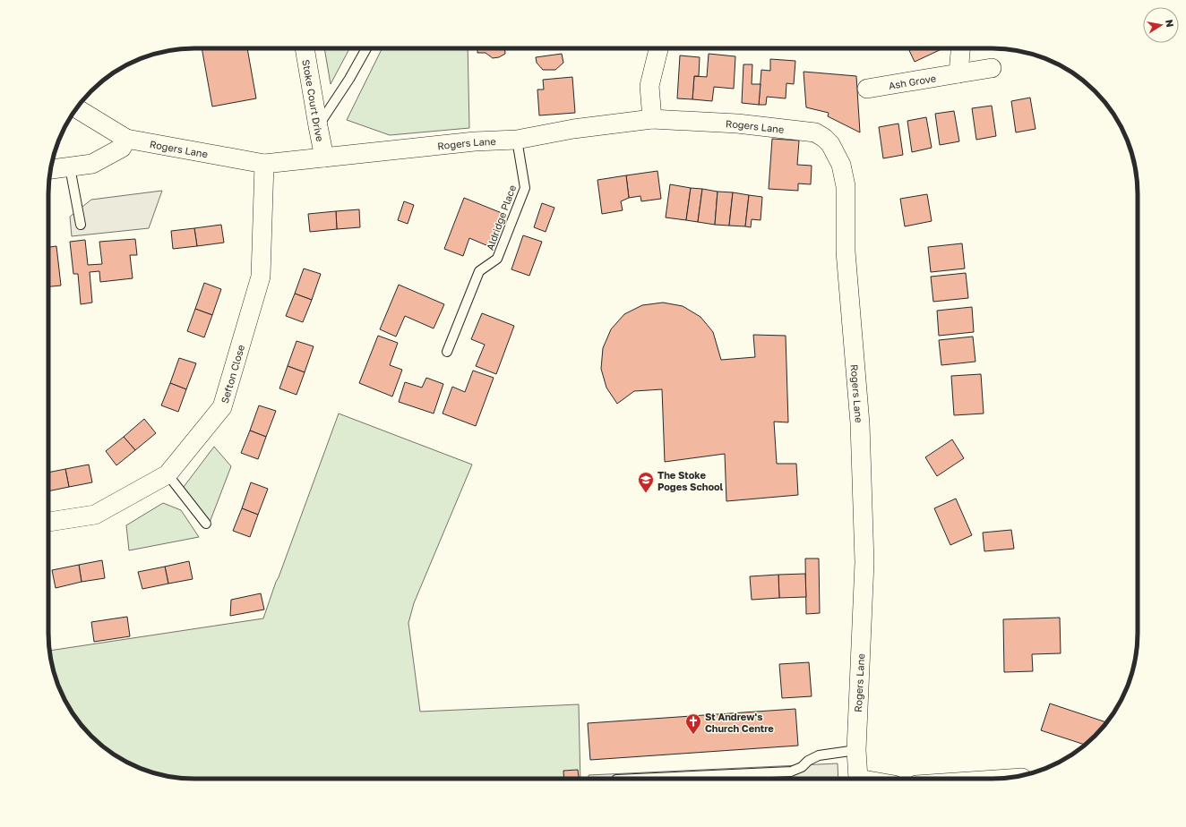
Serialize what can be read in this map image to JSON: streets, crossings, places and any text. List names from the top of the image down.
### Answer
{
  "streets": {
    "street": [
      "Ash Grove",
      "Stoke Court Drive",
      "Rogers Lane",
      "Sefton Close"
    ],
    "lane": ["Aldridge Place"]
  },
  "crossings": [
    ["Stoke Court Drive", "Rogers Lane"],
    ["Rogers Lane", "Aldridge Place"],
    ["Rogers Lane", "Sefton Close"]
  ],
  "places": {
    "school or university": ["The Stoke Poges School"],
    "church": ["St Andrew's Church Centre"]
  },
  "north": "right"
}
